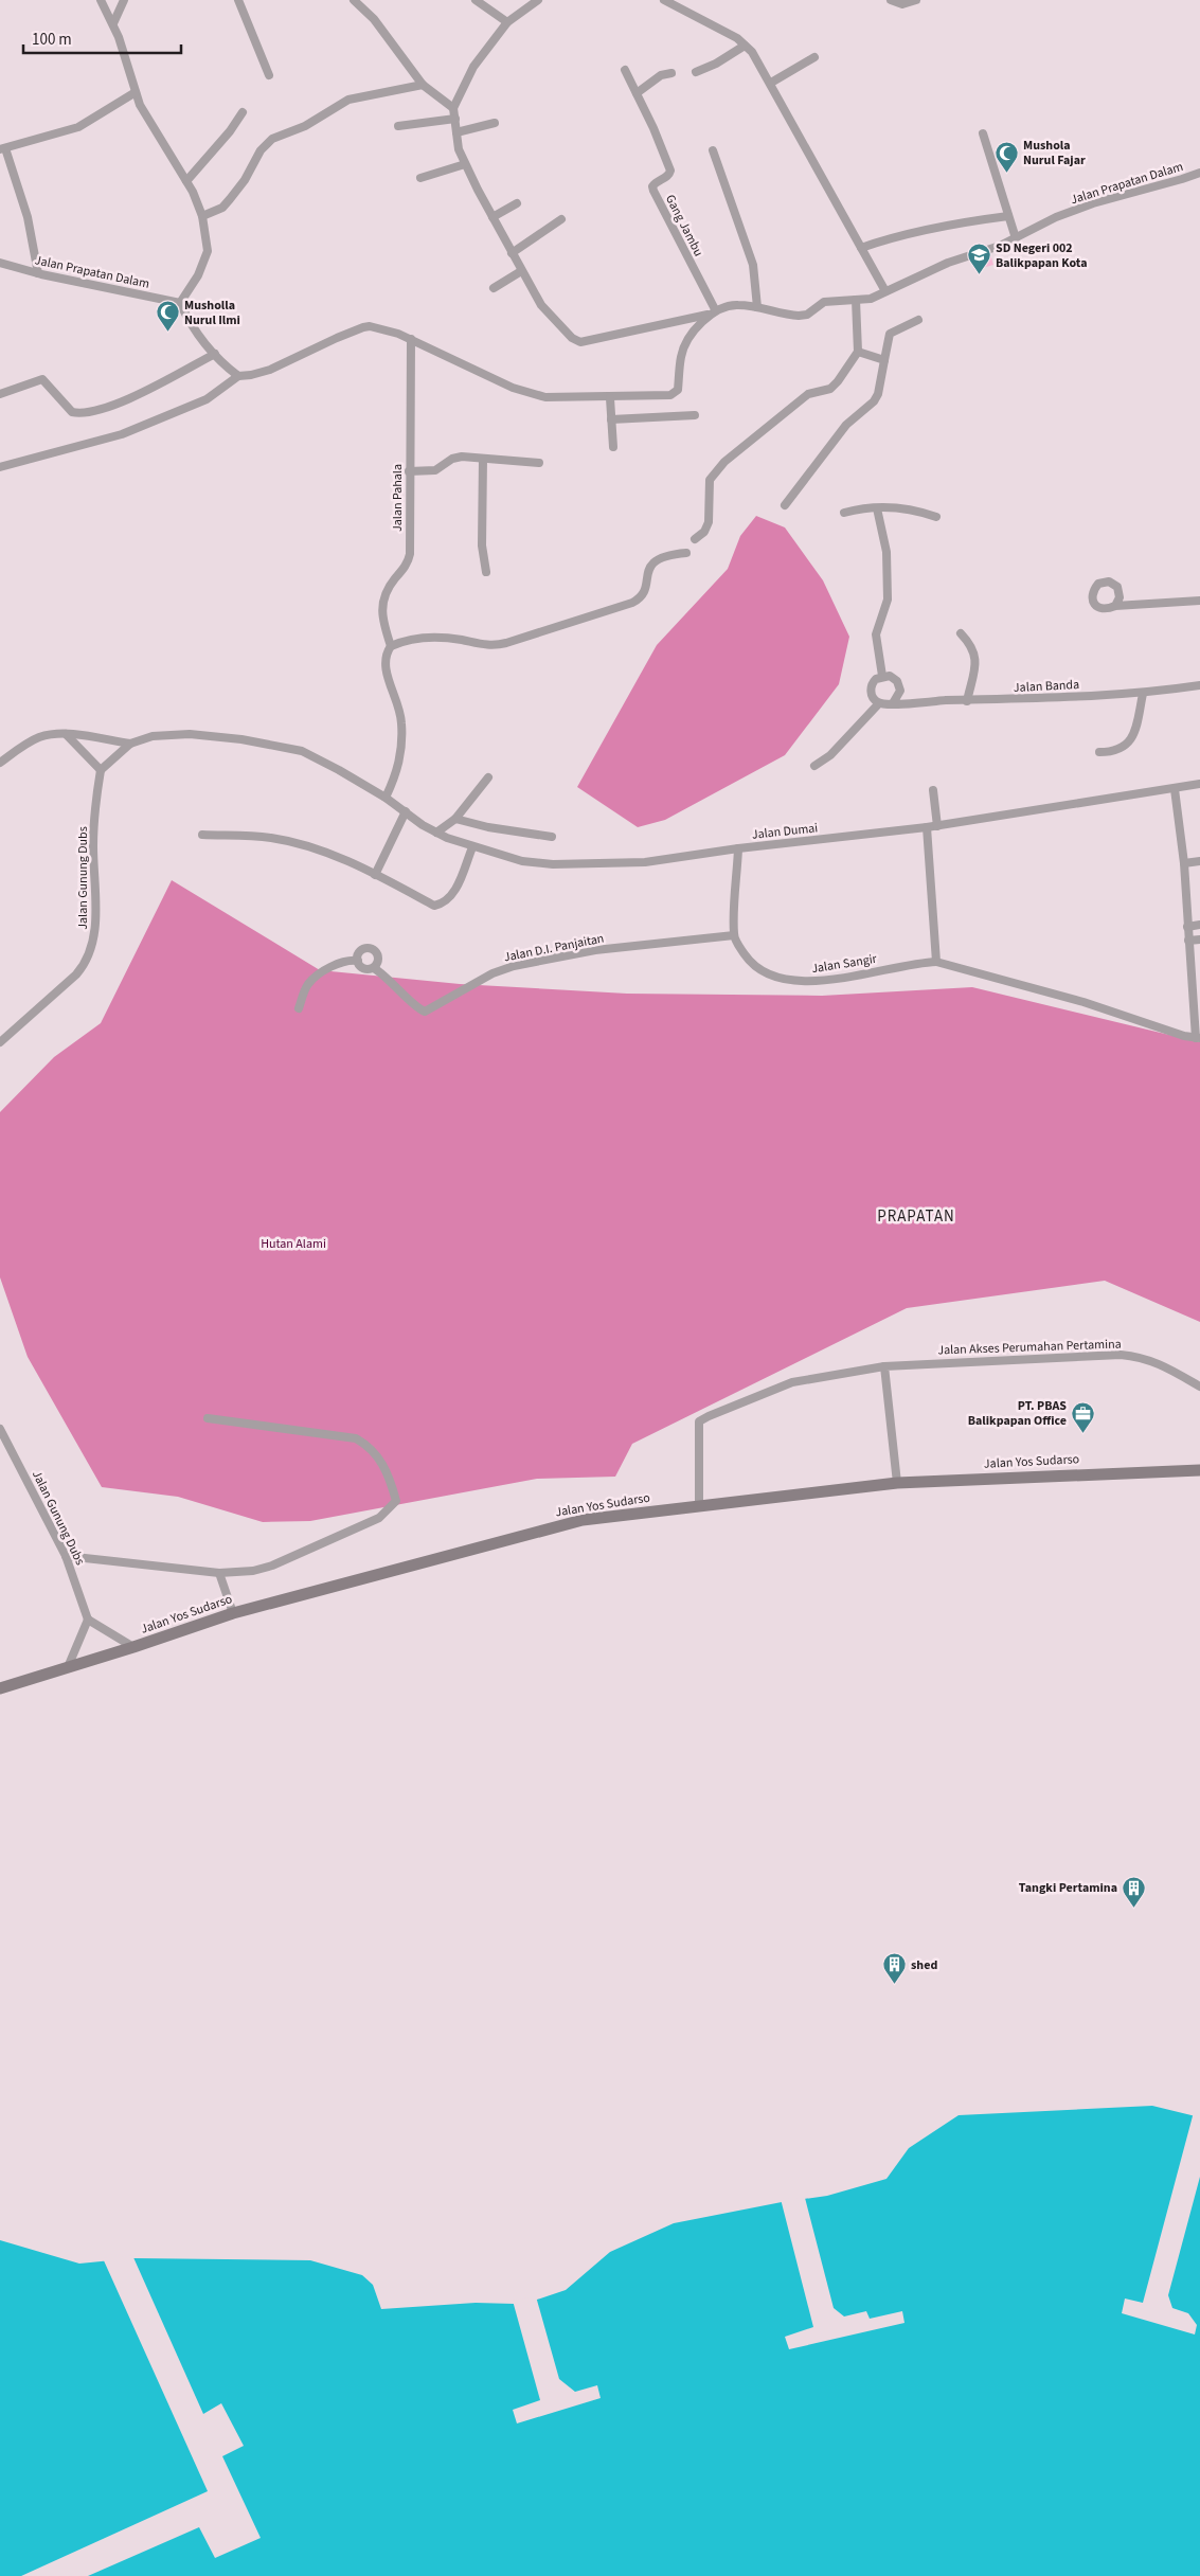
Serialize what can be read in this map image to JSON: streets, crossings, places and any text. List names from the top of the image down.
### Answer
{
  "streets": {
    "main road": ["Jalan Yos Sudarso"],
    "street": [
      "Jalan Prapatan Dalam",
      "Gang Jambu",
      "Jalan Pahala",
      "Jalan Banda",
      "Jalan Dumai",
      "Jalan Gunung Dubs",
      "Jalan D.I. Panjaitan",
      "Jalan Sangir",
      "Jalan Akses Perumahan Pertamina"
    ]
  },
  "crossings": [
    ["Jalan Prapatan Dalam", "Gang Jambu"],
    ["Jalan Dumai", "Jalan Sangir"],
    ["Jalan D.I. Panjaitan", "Jalan Sangir"],
    ["Jalan Akses Perumahan Pertamina", "Jalan Yos Sudarso"]
  ],
  "districts": ["PRAPATAN"],
  "parks": ["Hutan Alami"],
  "places": {
    "mosque": ["Mushola Nurul Fajar", "Musholla Nurul Ilmi"],
    "school or university": ["SD Negeri 002 Balikpapan Kota"],
    "office": ["PT. PBAS Balikpapan Office"],
    "building": ["Tangki Pertamina", "shed"]
  },
  "scale_bar": "100 m"
}
